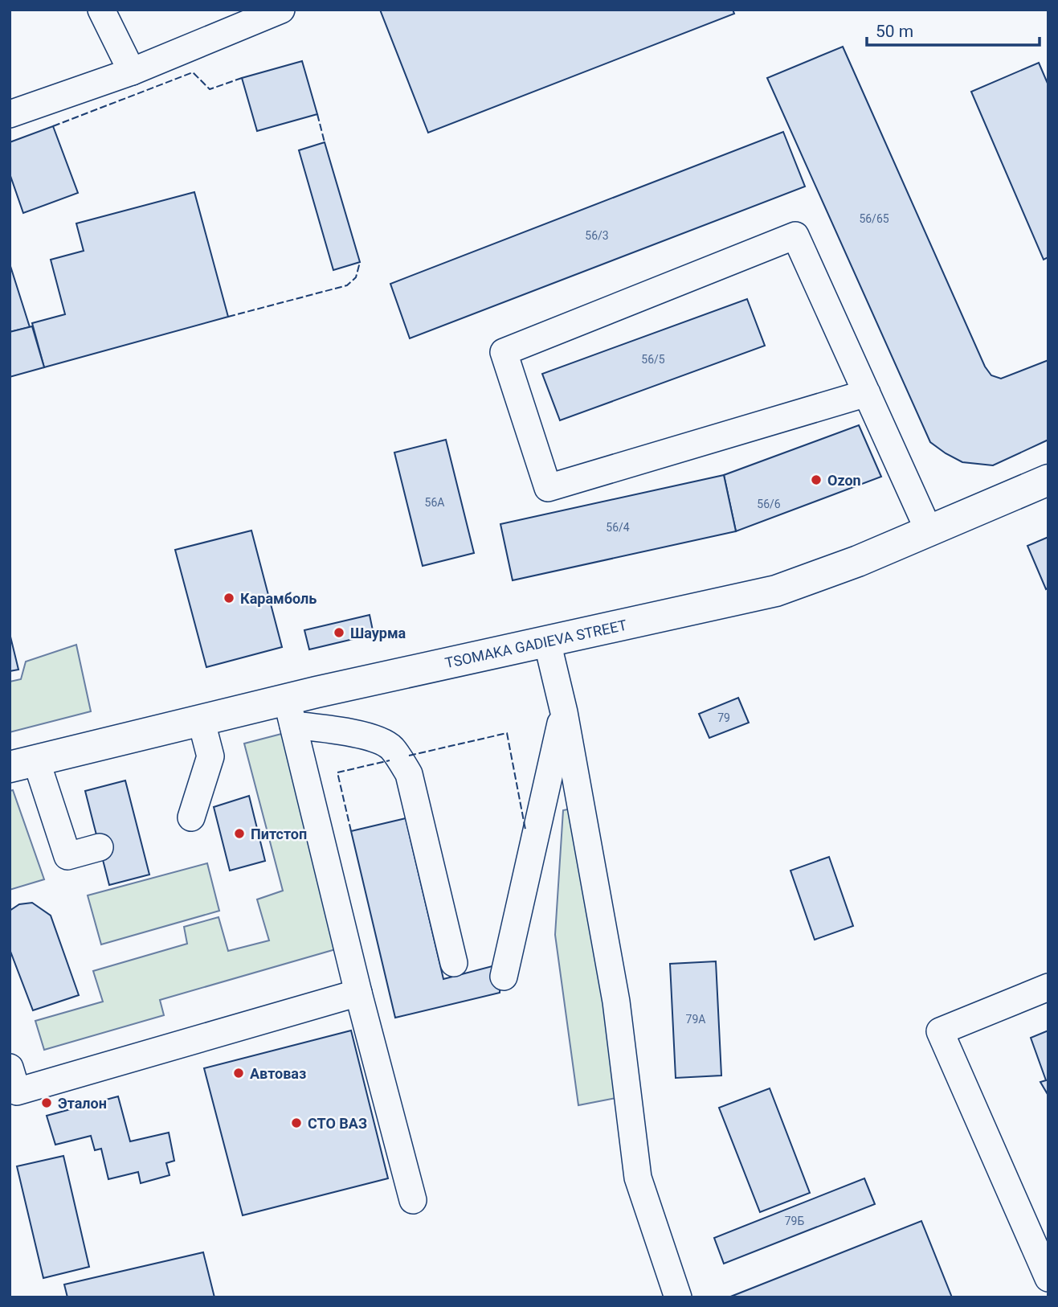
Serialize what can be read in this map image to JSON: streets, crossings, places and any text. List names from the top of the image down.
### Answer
{
  "streets": {
    "main road": ["TSOMAKA GADIEVA STREET"]
  },
  "places": [
    "Ozon",
    "Карамболь",
    "Шаурма",
    "Питстоп",
    "Автоваз",
    "Эталон",
    "СТО ВАЗ"
  ],
  "house_numbers": [
    "56/65",
    "56/3",
    "56/5",
    "56А",
    "56/6",
    "56/4",
    "79",
    "79А",
    "79Б"
  ],
  "scale_bar": "50 m"
}
